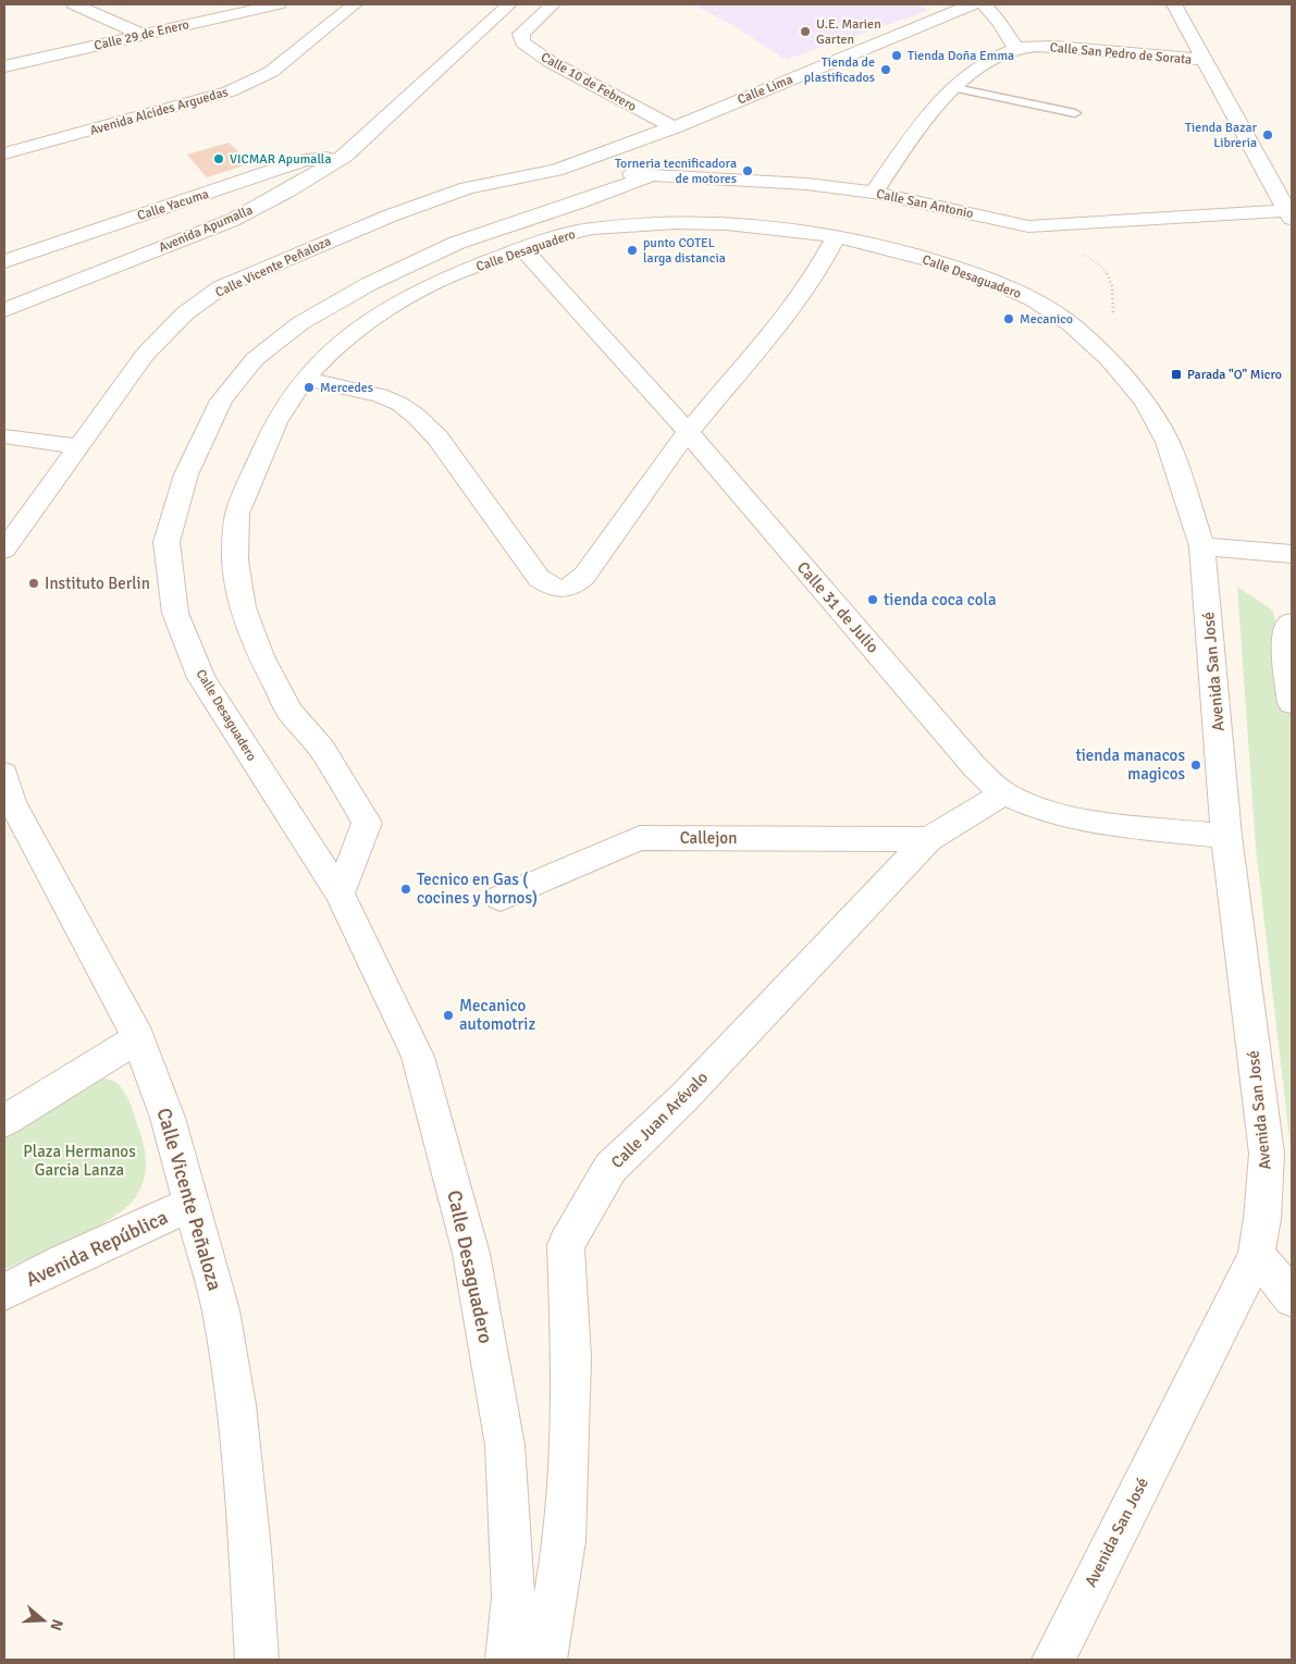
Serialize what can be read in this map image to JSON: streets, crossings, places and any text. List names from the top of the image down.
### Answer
{
  "streets": {
    "street": [
      "Calle 29 de Enero",
      "Calle San Pedro de Sorata",
      "Calle 10 de Febrero",
      "Calle Lima",
      "Avenida Alcides Arguedas",
      "Calle San Antonio",
      "Calle Yacuma",
      "Avenida Apumalla",
      "Calle Desaguadero",
      "Calle Vicente Peñaloza",
      "Calle 31 de Julio",
      "Avenida San José",
      "Callejon",
      "Calle Juan Arévalo",
      "Avenida República"
    ]
  },
  "crossings": [
    ["Calle San Pedro de Sorata", "Calle San Antonio"],
    ["Calle 10 de Febrero", "Calle Lima"],
    ["Calle Lima", "Calle San Antonio"],
    ["Calle Lima", "Calle Vicente Peñaloza"],
    ["Calle San Antonio", "Calle Desaguadero"],
    ["Calle San Antonio", "Calle Vicente Peñaloza"],
    ["Calle Yacuma", "Avenida Apumalla"],
    ["Calle Desaguadero", "Calle 31 de Julio"],
    ["Calle Desaguadero", "Avenida San José"],
    ["Calle Vicente Peñaloza", "Avenida República"],
    ["Calle 31 de Julio", "Avenida San José"],
    ["Calle 31 de Julio", "Calle Juan Arévalo"],
    ["Callejon", "Calle Juan Arévalo"]
  ],
  "parks": ["Plaza Hermanos Garcia Lanza"],
  "places": {
    "other": [
      "U.E. Marien Garten",
      "Tienda Doña Emma",
      "Tienda de plastificados",
      "Tienda Bazar Libreria",
      "VICMAR Apumalla",
      "Torneria tecnificadora de motores",
      "punto COTEL larga distancia",
      "Mecanico",
      "Mercedes",
      "Instituto Berlin",
      "tienda coca cola",
      "tienda manacos magicos",
      "Tecnico en Gas ( cocines y hornos)",
      "Mecanico automotriz"
    ],
    "transit": ["Parada \"O\" Micro"]
  },
  "north": "right"
}
